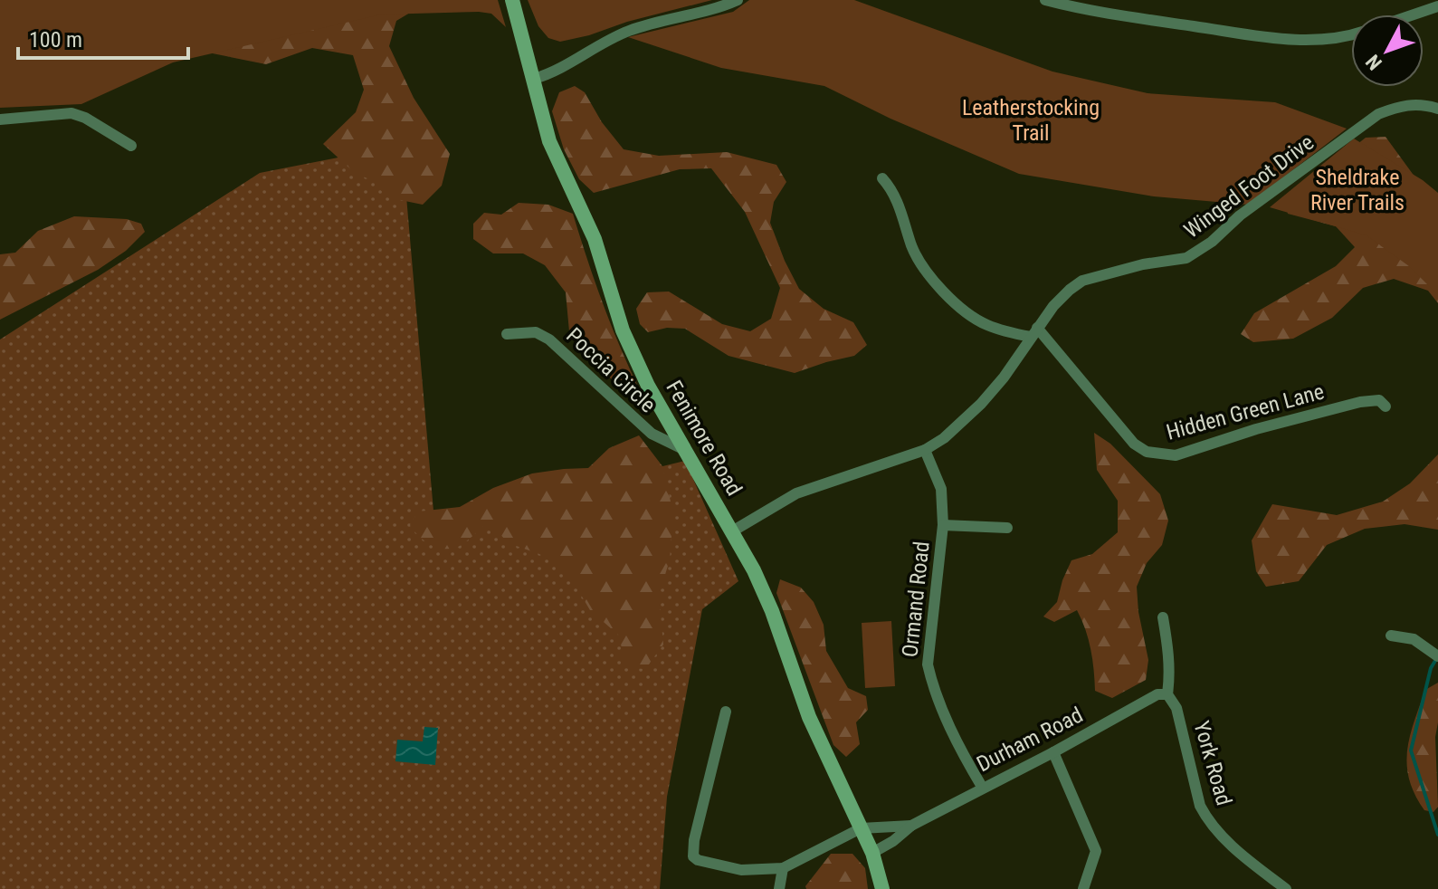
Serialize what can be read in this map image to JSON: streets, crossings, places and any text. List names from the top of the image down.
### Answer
{
  "streets": {
    "street": [
      "Winged Foot Drive",
      "Poccia Circle",
      "Hidden Green Lane",
      "Fenimore Road",
      "Ormand Road",
      "Durham Road",
      "York Road"
    ]
  },
  "crossings": [
    ["Winged Foot Drive", "Hidden Green Lane"],
    ["Winged Foot Drive", "Fenimore Road"],
    ["Winged Foot Drive", "Ormand Road"],
    ["Poccia Circle", "Fenimore Road"],
    ["Fenimore Road", "Durham Road"],
    ["Ormand Road", "Durham Road"],
    ["Durham Road", "York Road"]
  ],
  "parks": ["Leatherstocking Trail", "Sheldrake River Trails"],
  "scale_bar": "100 m",
  "north": "bottom left"
}
